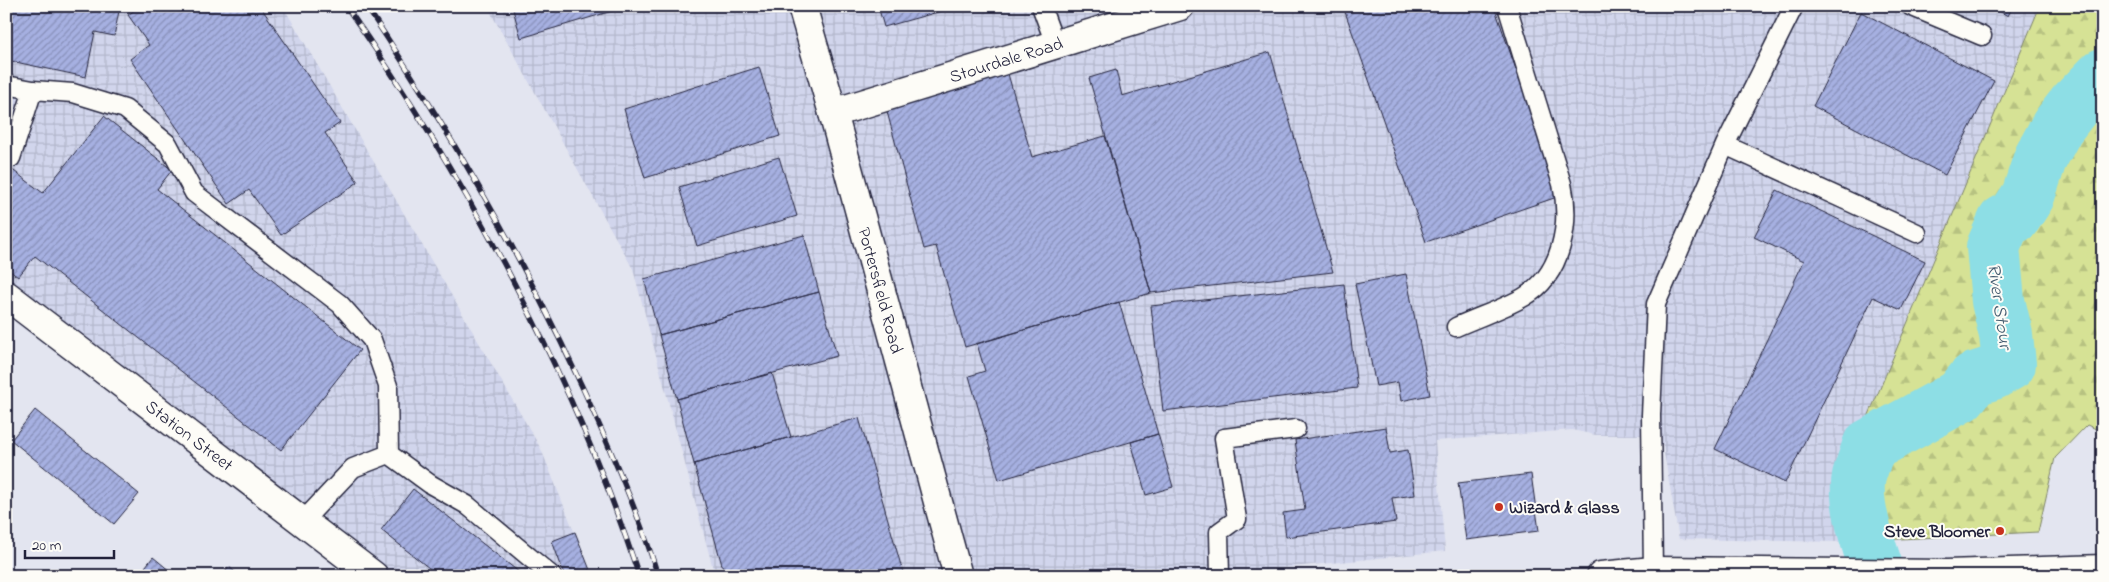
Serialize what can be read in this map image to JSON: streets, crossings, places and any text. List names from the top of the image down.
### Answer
{
  "streets": {
    "street": ["Stourdale Road", "Portersfield Road", "Station Street"]
  },
  "crossings": [
    ["Stourdale Road", "Portersfield Road"]
  ],
  "water": ["River Stour"],
  "places": ["Wizard & Glass", "Steve Bloomer"],
  "scale_bar": "20 m"
}
